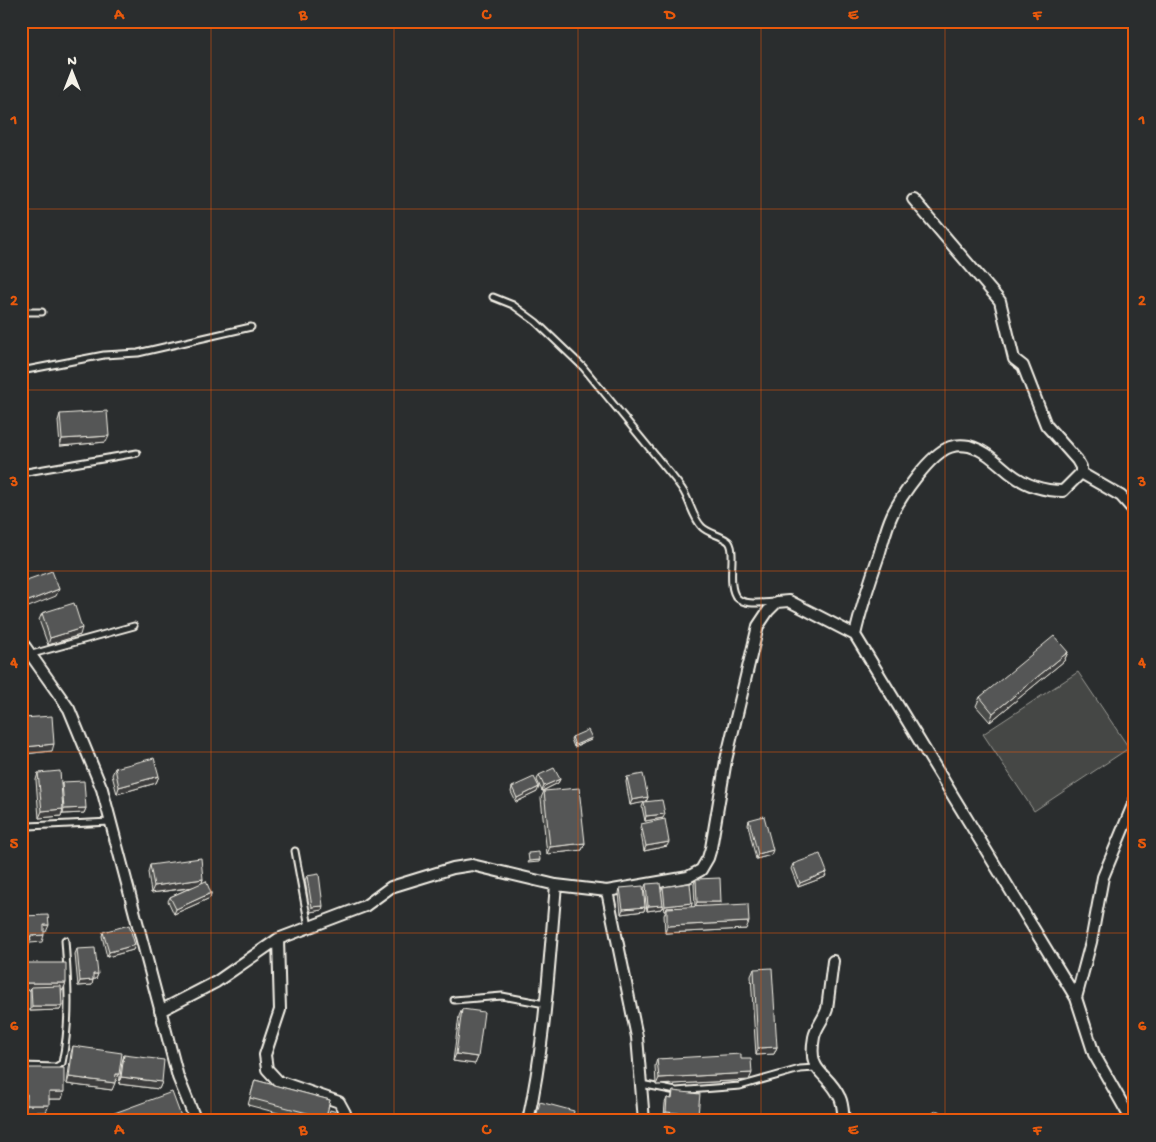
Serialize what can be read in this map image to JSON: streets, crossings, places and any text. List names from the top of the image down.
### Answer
{
  "north": "top",
  "grid": {
    "columns": [
      "A",
      "B",
      "C",
      "D",
      "E",
      "F"
    ],
    "rows": [
      "1",
      "2",
      "3",
      "4",
      "5",
      "6"
    ]
  }
}
